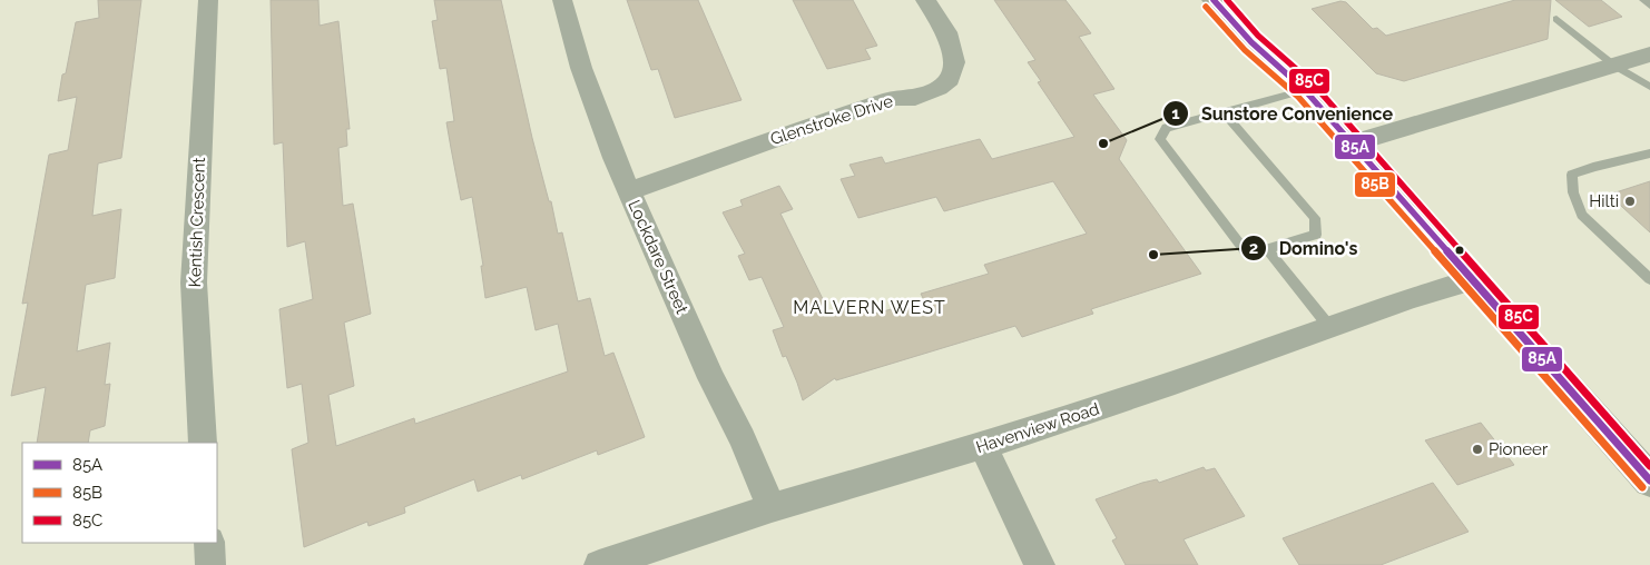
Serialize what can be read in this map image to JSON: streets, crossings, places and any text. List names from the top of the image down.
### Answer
{
  "streets": {
    "street": [
      "Glenstroke Drive",
      "Kentish Crescent",
      "Lockdare Street",
      "Havenview Road"
    ]
  },
  "crossings": [
    ["Glenstroke Drive", "Lockdare Street"],
    ["Lockdare Street", "Havenview Road"]
  ],
  "districts": ["MALVERN WEST"],
  "places": [
    "Sunstore Convenience",
    "Hilti",
    "Domino's",
    "Pioneer"
  ],
  "lines": ["transit line 85A", "transit line 85C", "transit line 85B"],
  "legend": ["85A", "85B", "85C"]
}
